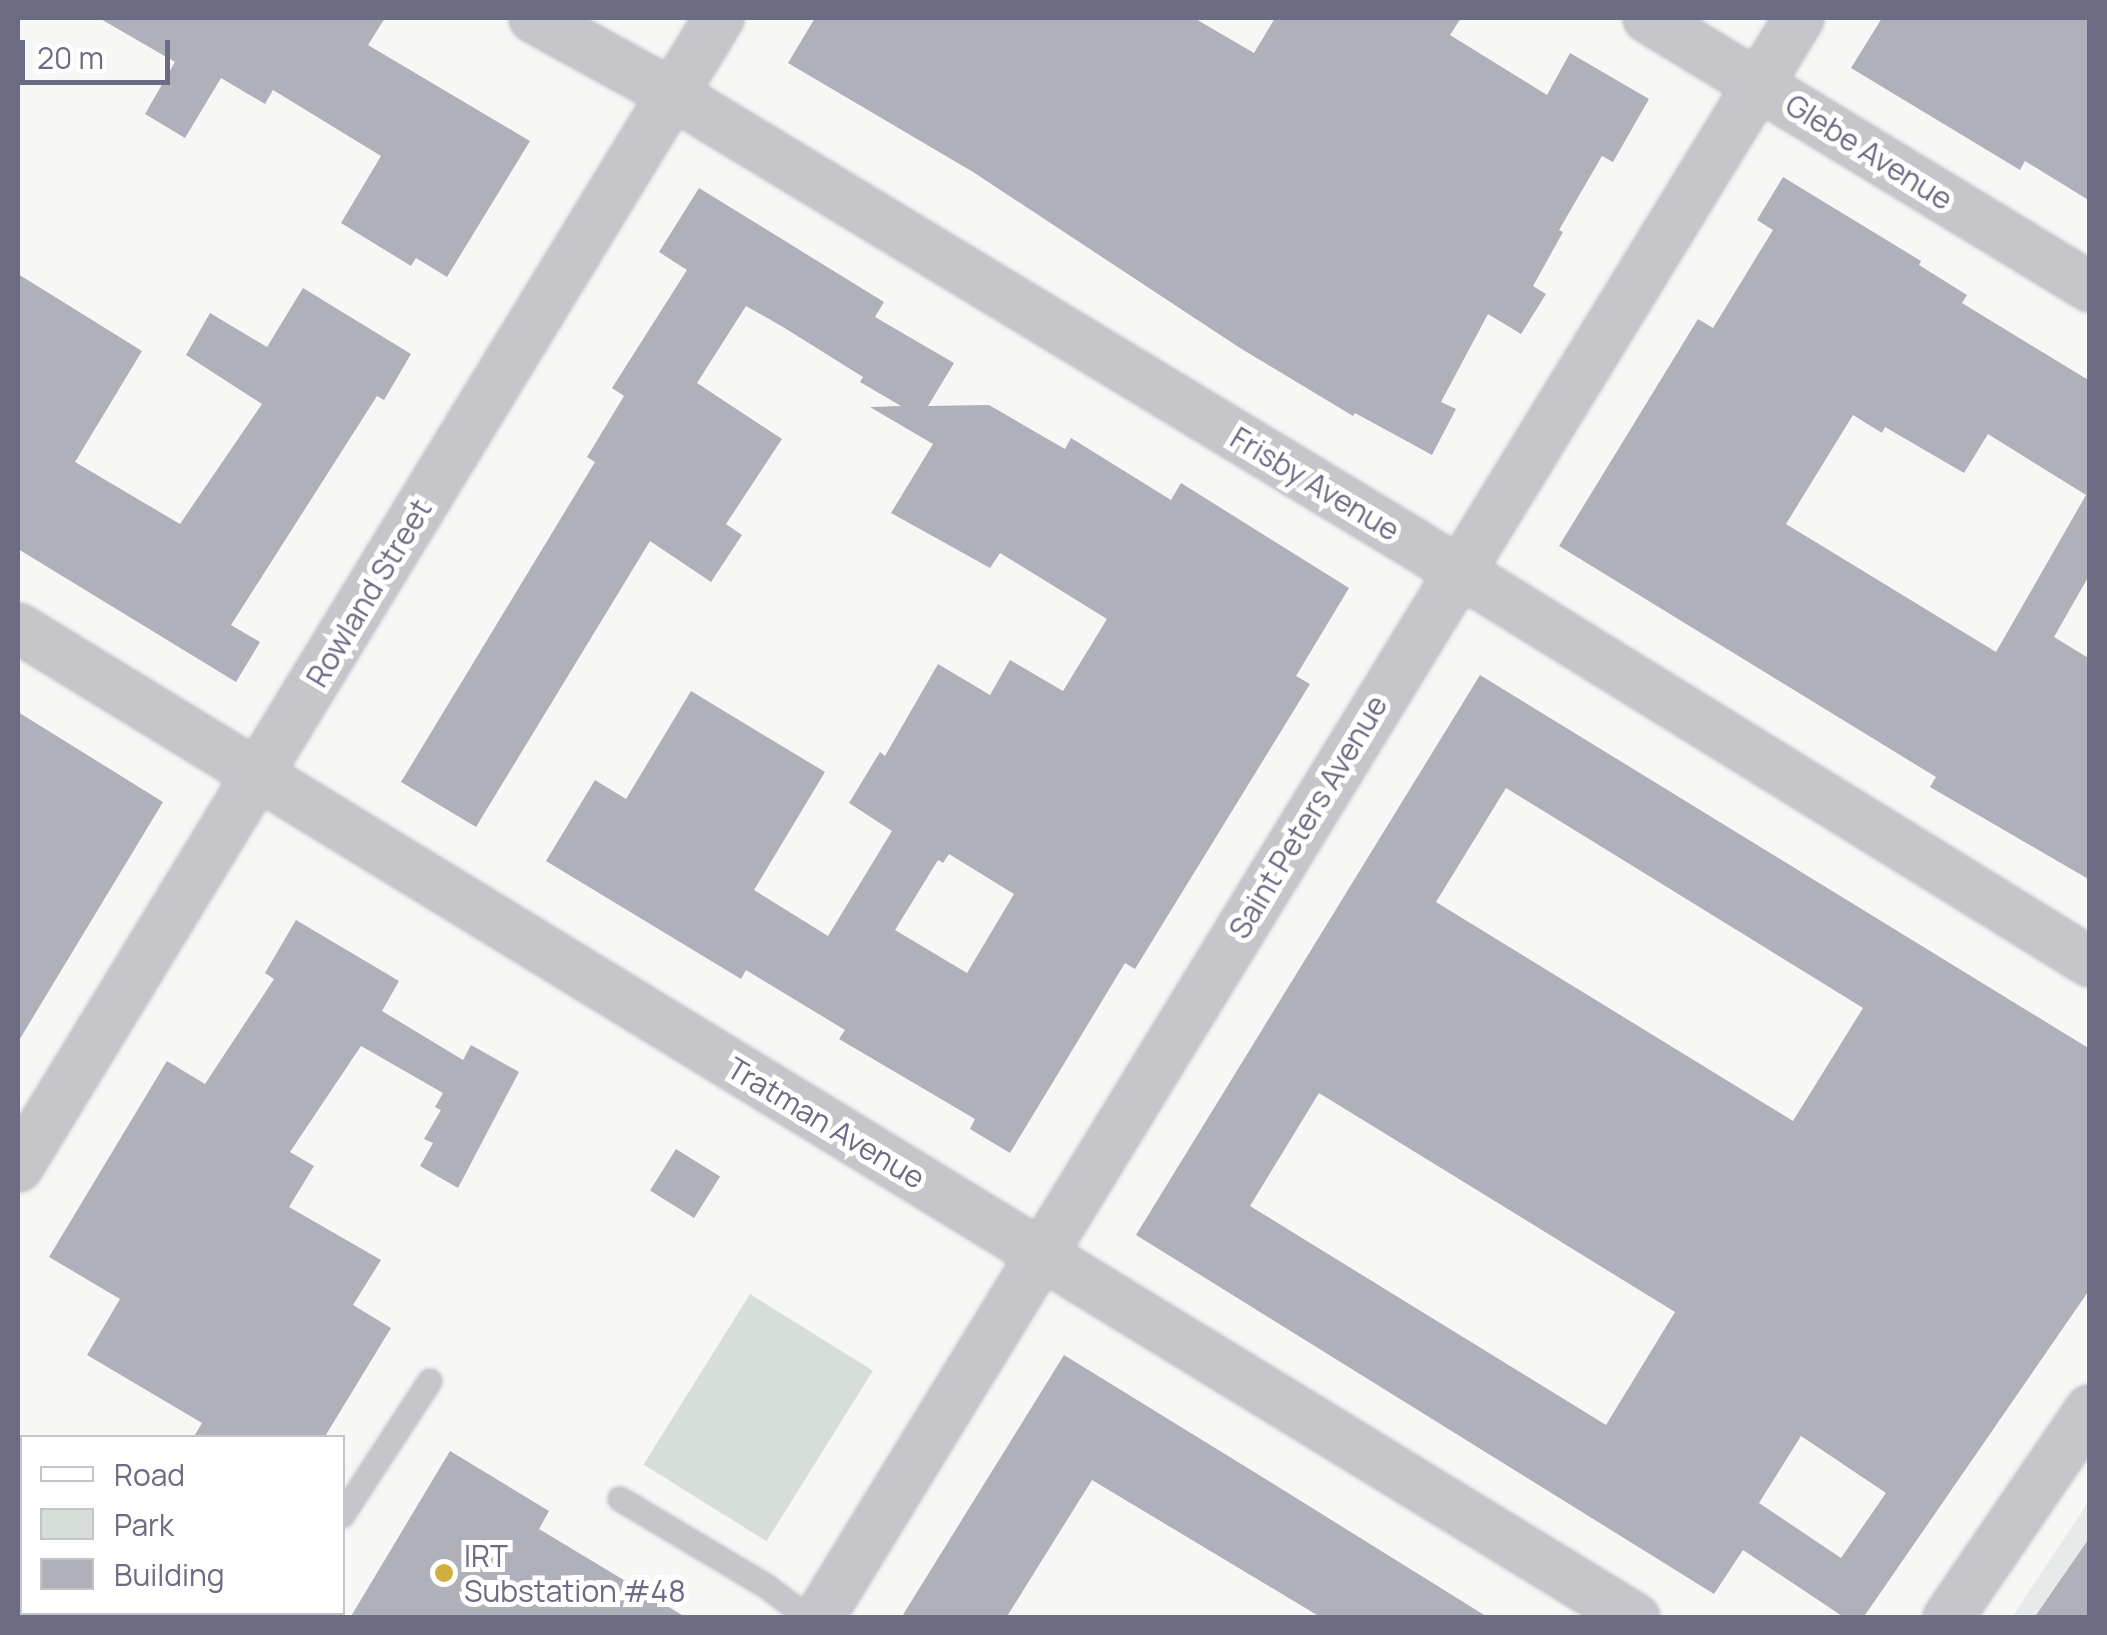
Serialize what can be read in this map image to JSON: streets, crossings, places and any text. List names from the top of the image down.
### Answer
{
  "streets": {
    "street": [
      "Glebe Avenue",
      "Frisby Avenue",
      "Rowland Street",
      "Saint Peters Avenue",
      "Tratman Avenue"
    ]
  },
  "crossings": [
    ["Glebe Avenue", "Saint Peters Avenue"],
    ["Frisby Avenue", "Rowland Street"],
    ["Frisby Avenue", "Saint Peters Avenue"],
    ["Rowland Street", "Tratman Avenue"],
    ["Saint Peters Avenue", "Tratman Avenue"]
  ],
  "places": ["IRT Substation #48"],
  "legend": ["Road", "Park", "Building"],
  "scale_bar": "20 m"
}
